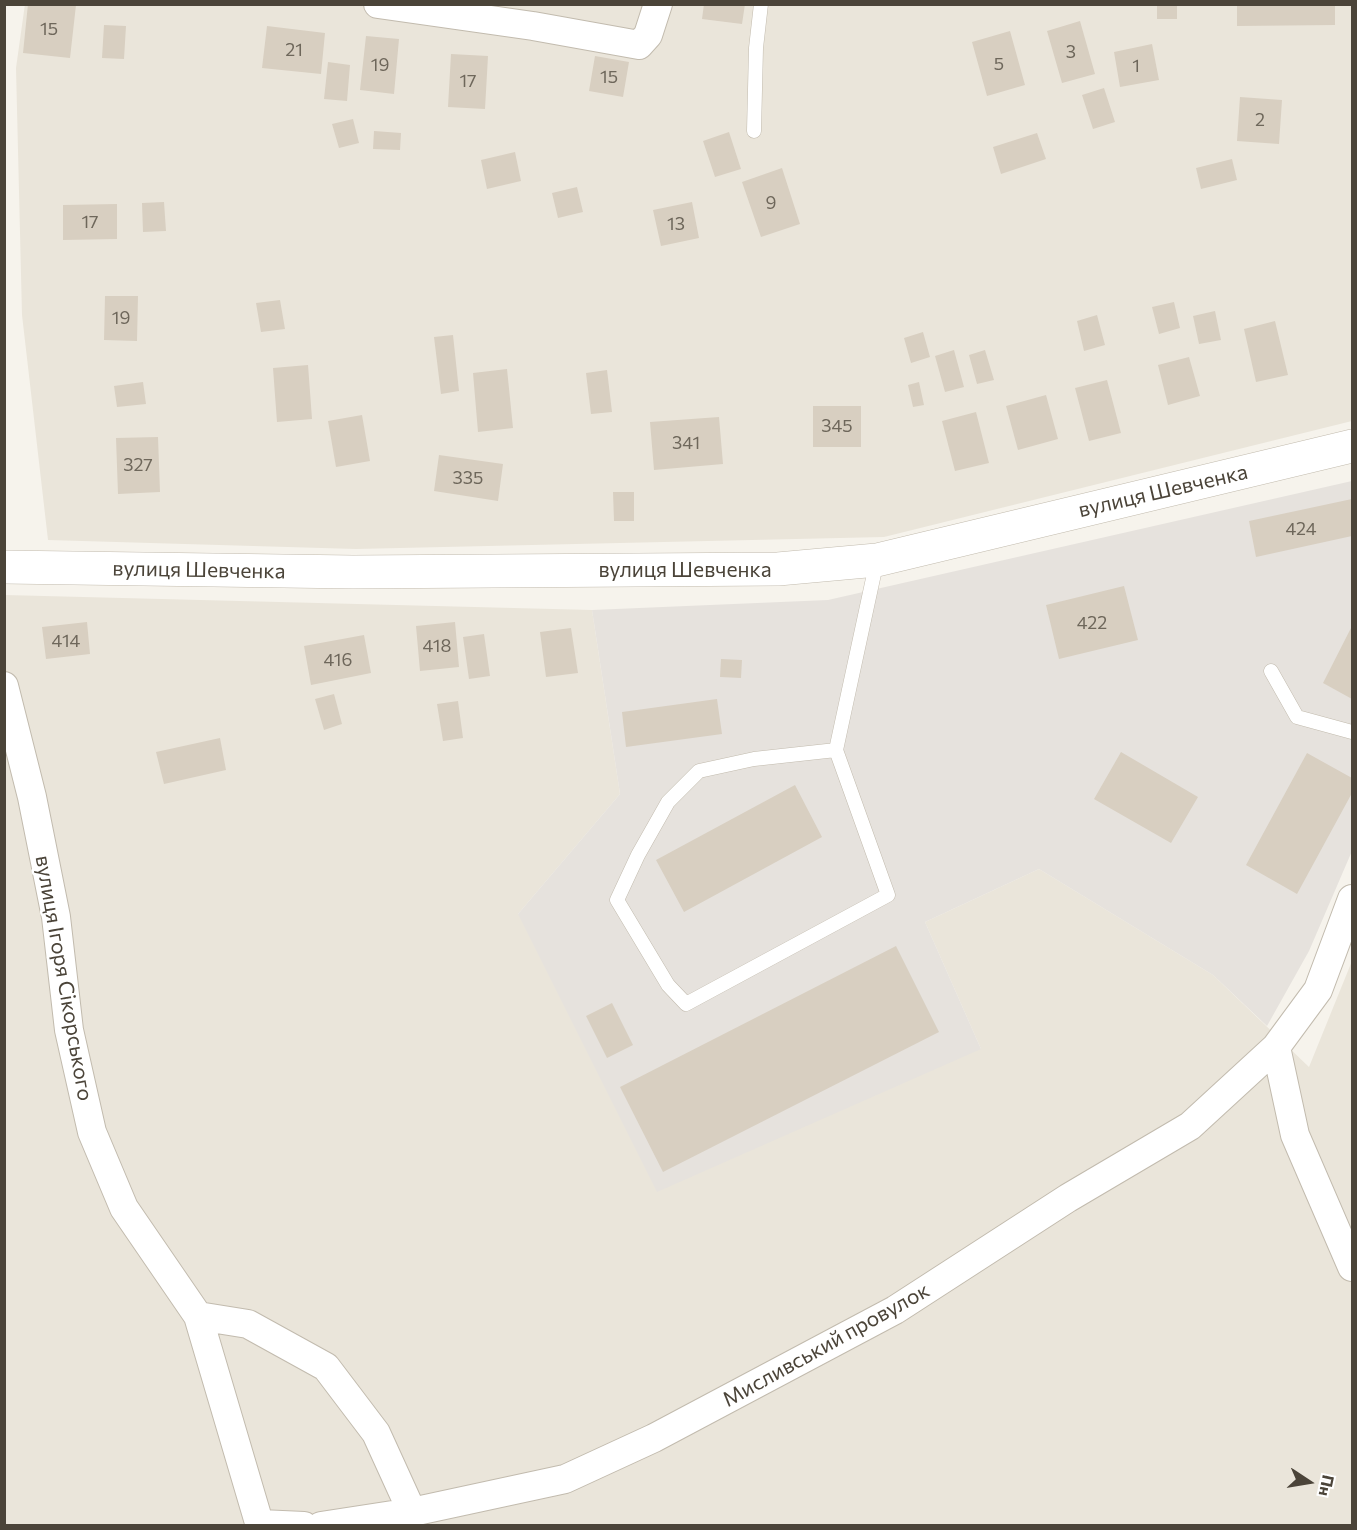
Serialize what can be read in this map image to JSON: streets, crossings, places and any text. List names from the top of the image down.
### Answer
{
  "streets": {
    "street": ["вулиця Шевченка", "вулиця Ігоря Сікорського", "Мисливський провулок"]
  },
  "house_numbers": [
    "15",
    "21",
    "3",
    "5",
    "19",
    "1",
    "15",
    "17",
    "2",
    "9",
    "17",
    "13",
    "19",
    "345",
    "341",
    "327",
    "335",
    "424",
    "422",
    "414",
    "418",
    "416"
  ],
  "north": "right"
}
